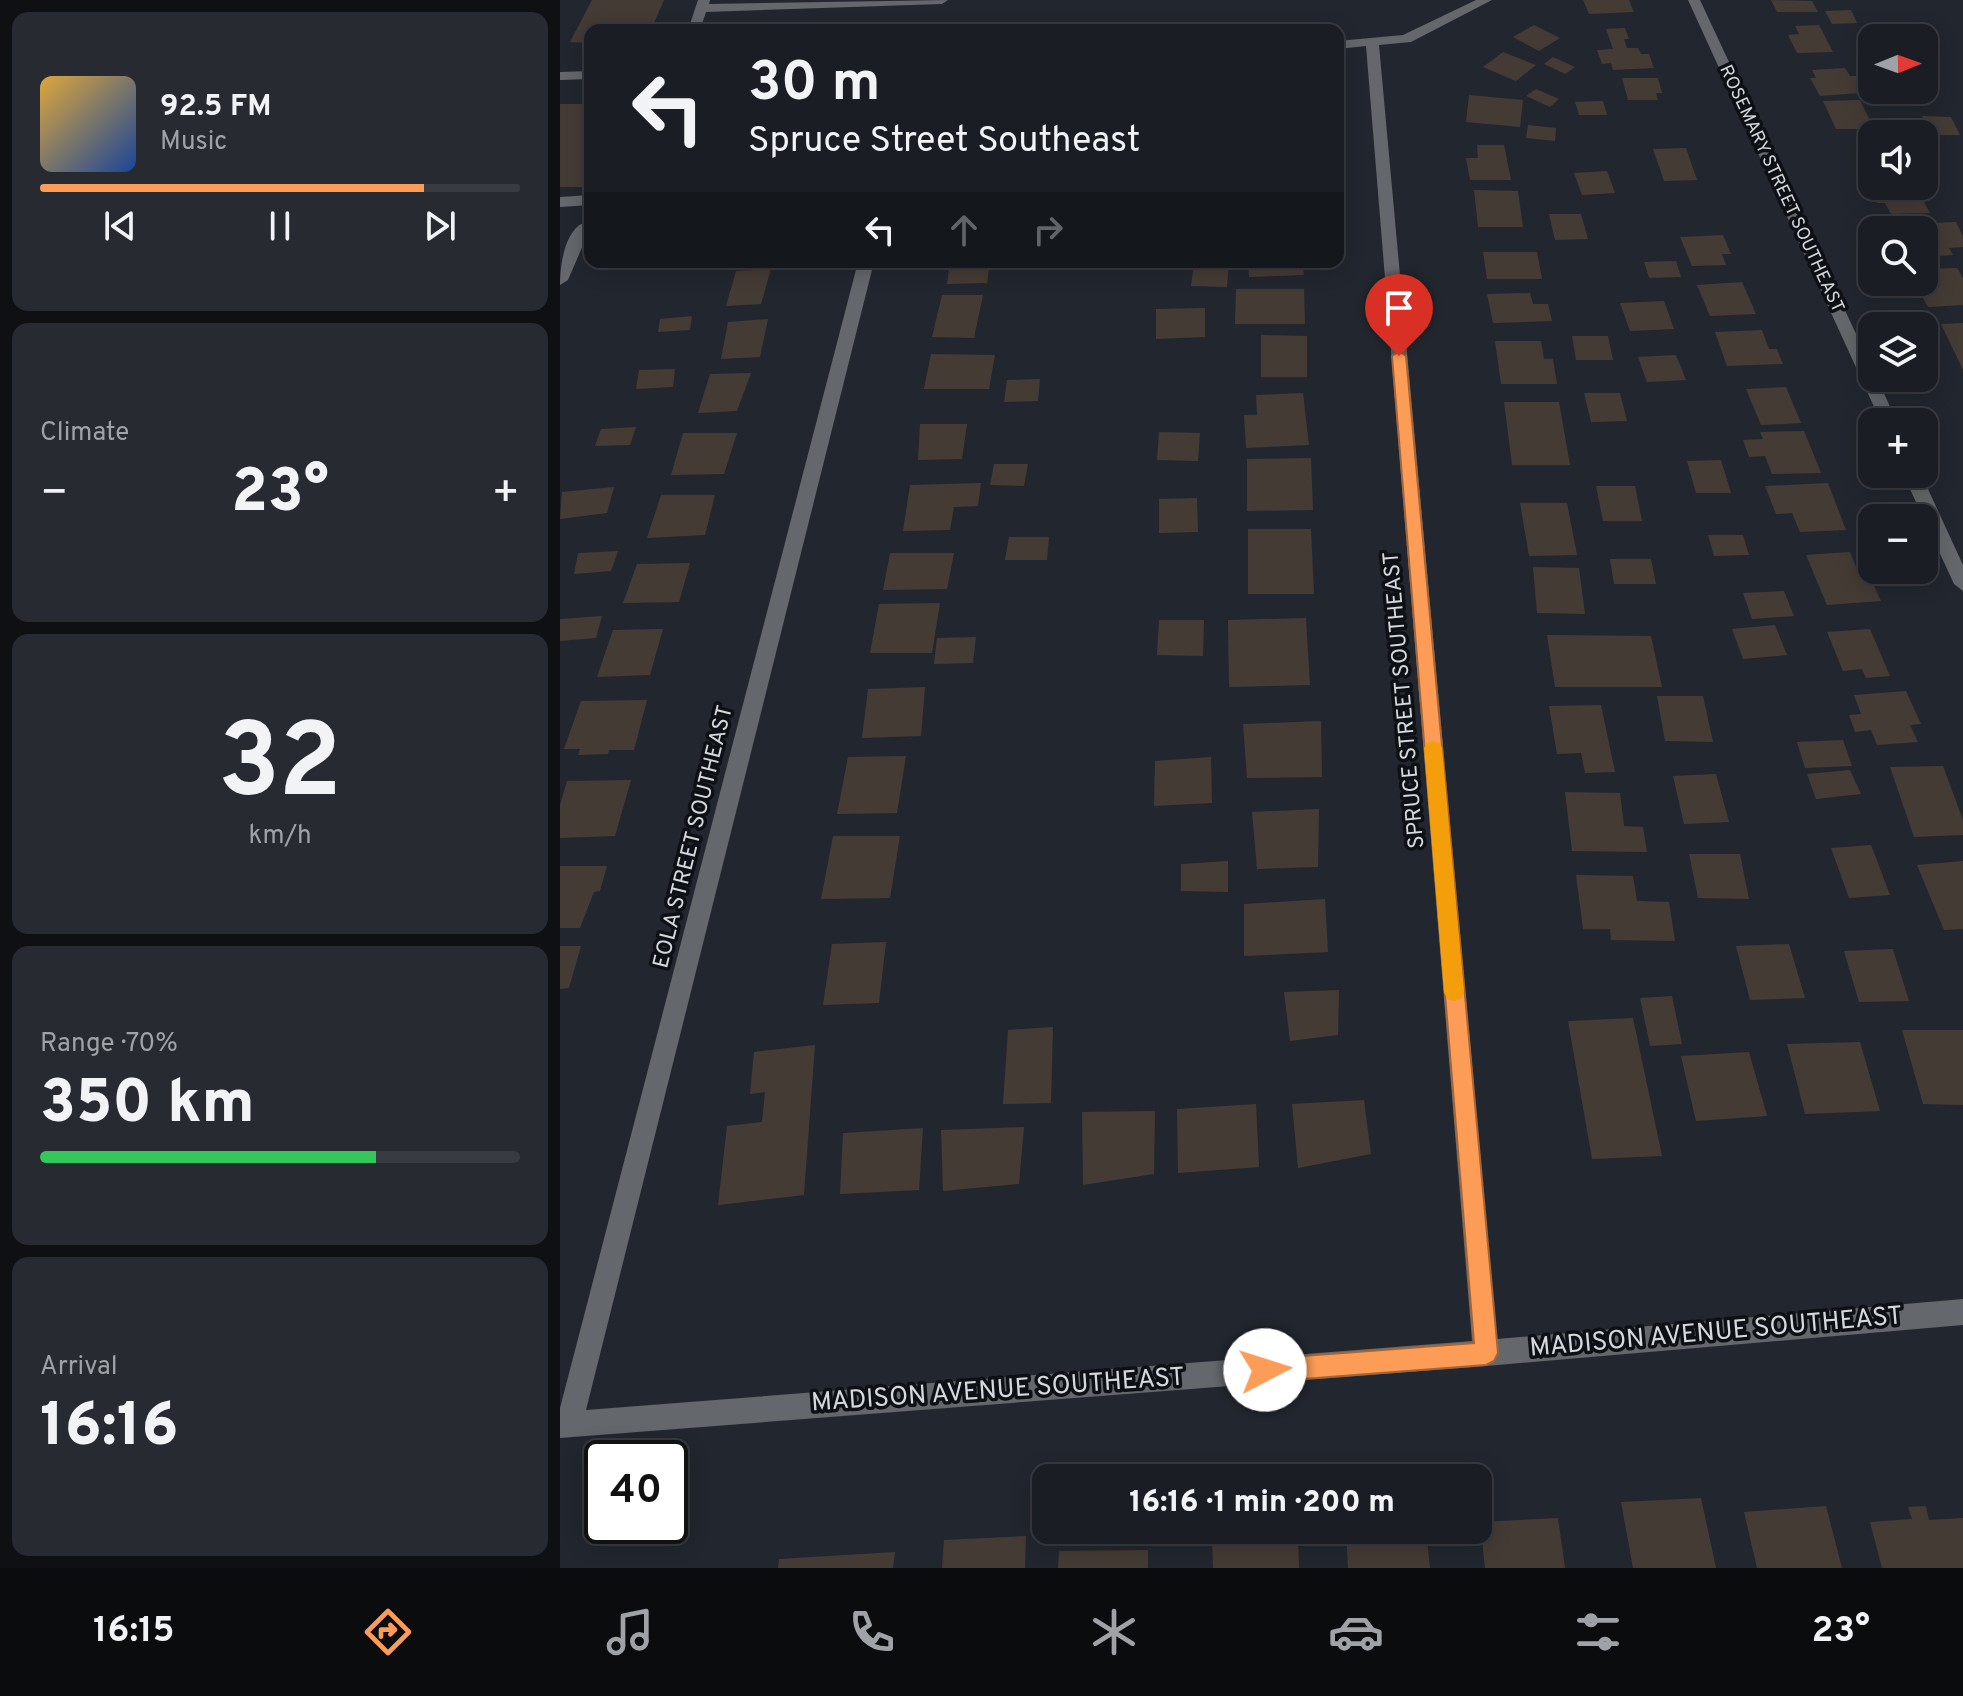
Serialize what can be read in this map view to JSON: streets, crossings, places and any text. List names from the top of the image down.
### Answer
{
  "streets": {
    "street": [
      "ROSEMARY STREET SOUTHEAST",
      "SPRUCE STREET SOUTHEAST",
      "EOLA STREET SOUTHEAST",
      "MADISON AVENUE SOUTHEAST"
    ]
  },
  "crossings": [
    ["SPRUCE STREET SOUTHEAST", "MADISON AVENUE SOUTHEAST"],
    ["EOLA STREET SOUTHEAST", "MADISON AVENUE SOUTHEAST"]
  ],
  "north": "right",
  "page": {
    "map_buttons": ["+", "−"],
    "turn": ["30 m", "Spruce Street Southeast"],
    "song": ["92.5 FM", "Music"],
    "tile": [
      "Climate",
      ["32", "km/h"],
      ["Range · 70%", "350 km"],
      ["Arrival", "16:16"]
    ],
    "heat": ["−", "23°", "+"],
    "limit": "40",
    "trip": "16:16 · 1 min · 200 m",
    "tabs": ["16:15", "23°"]
  }
}
